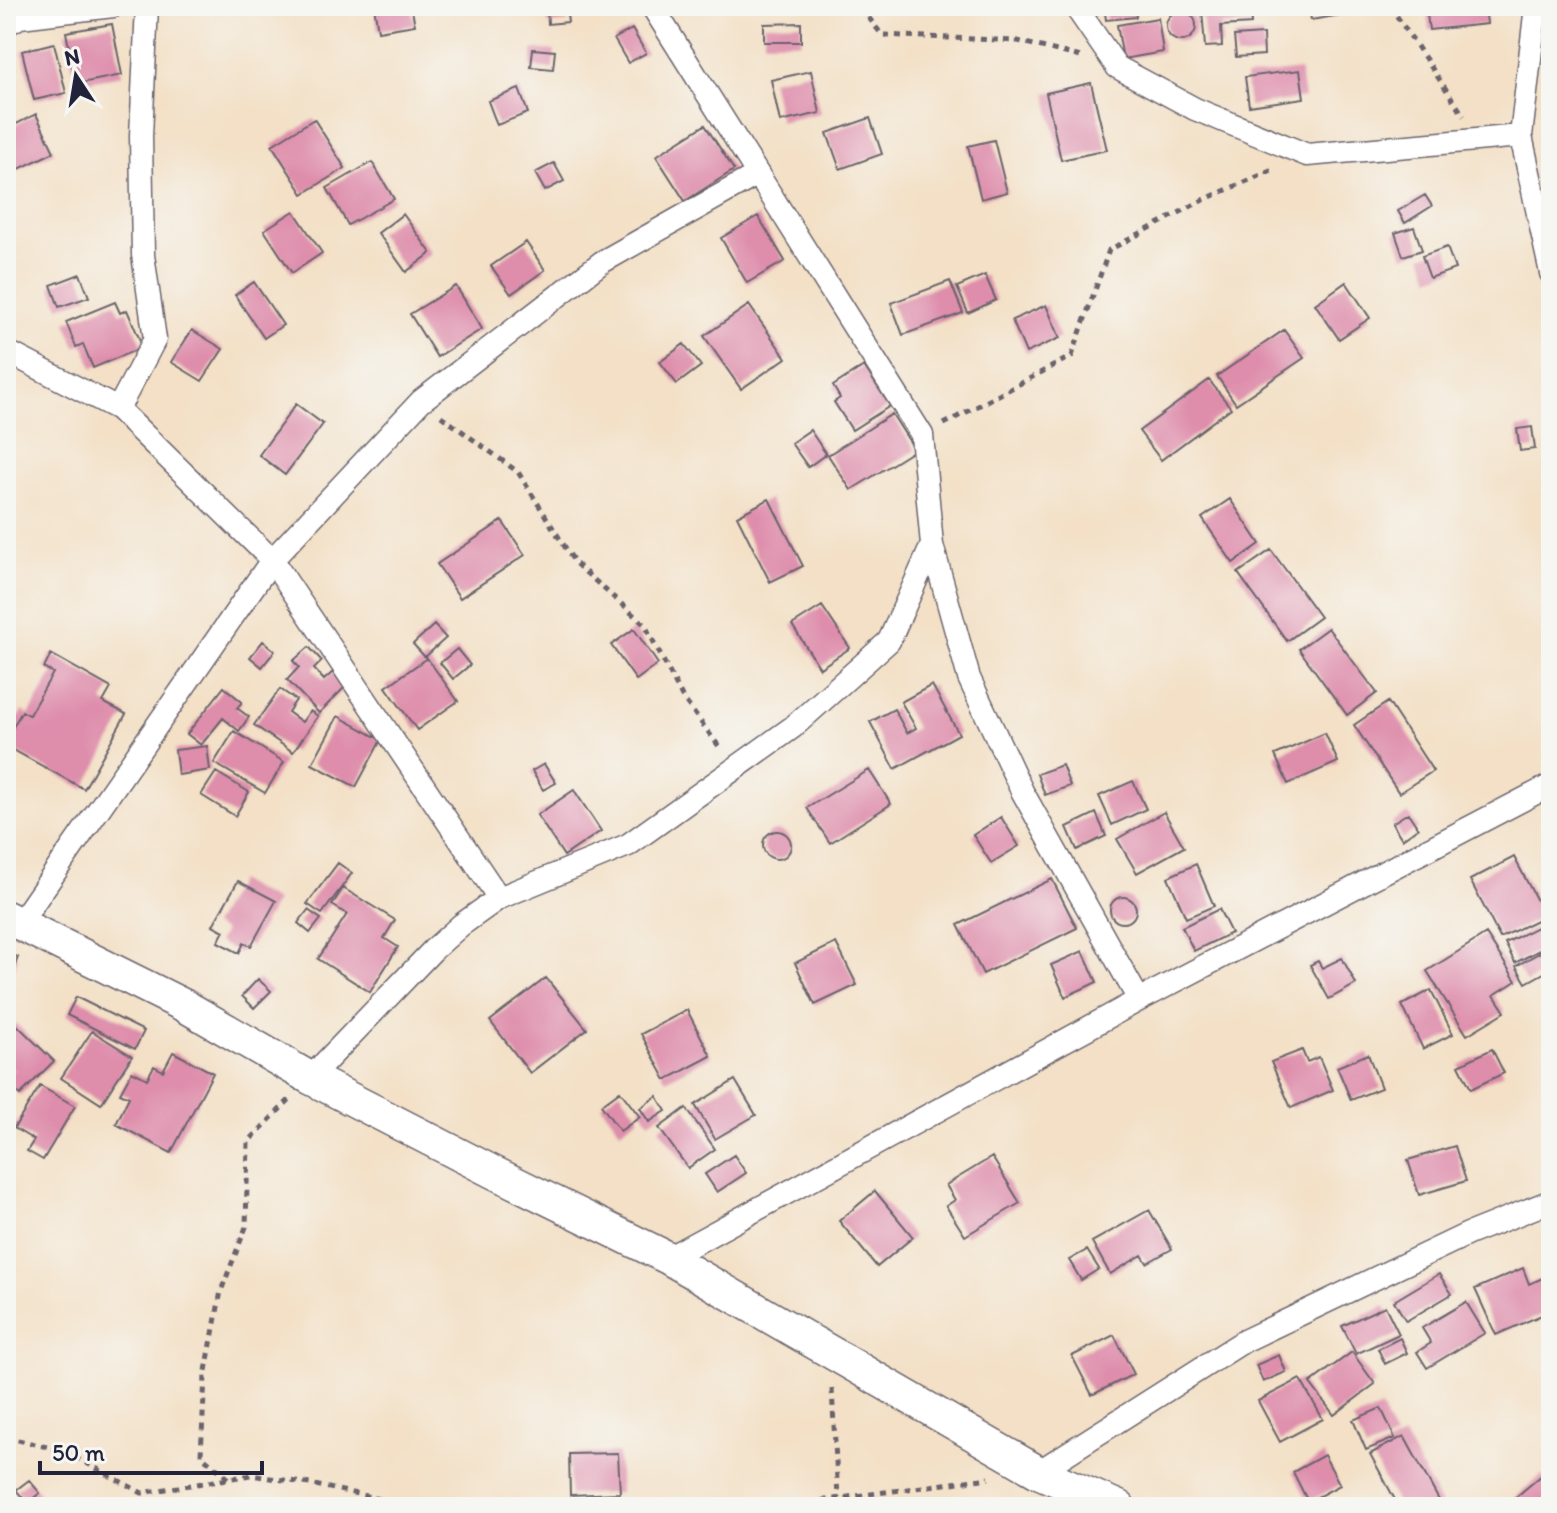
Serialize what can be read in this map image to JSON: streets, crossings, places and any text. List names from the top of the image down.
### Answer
{
  "scale_bar": "50 m",
  "north": "top"
}
